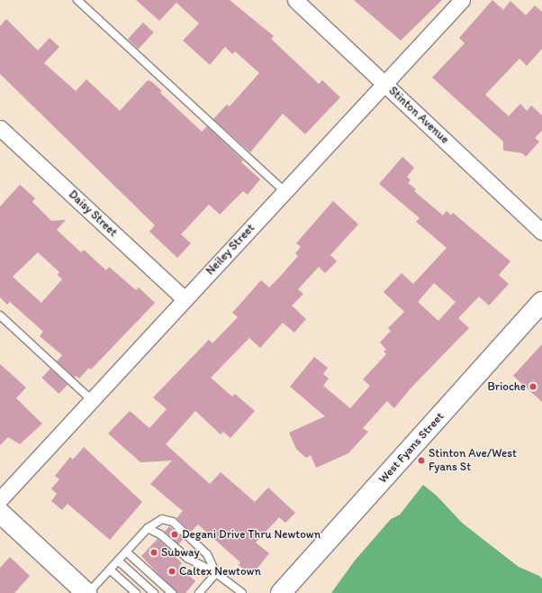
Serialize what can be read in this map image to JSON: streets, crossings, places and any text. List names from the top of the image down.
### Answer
{
  "streets": {
    "main road": ["West Fyans Street"],
    "street": ["Stinton Avenue", "Daisy Street", "Neiley Street"]
  },
  "crossings": [
    ["Stinton Avenue", "Neiley Street"],
    ["Daisy Street", "Neiley Street"]
  ],
  "places": [
    "Brioche",
    "Stinton Ave/West Fyans St",
    "Degani Drive Thru Newtown",
    "Subway",
    "Caltex Newtown"
  ]
}
